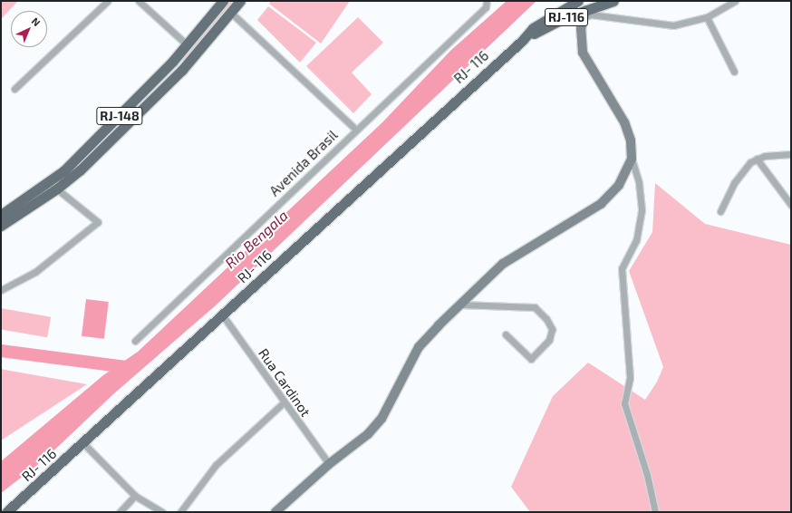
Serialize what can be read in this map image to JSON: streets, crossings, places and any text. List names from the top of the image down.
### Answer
{
  "streets": {
    "main road": ["RJ-116", "RJ- 116", "RJ-148"],
    "street": ["Avenida Brasil", "Rua Cardinot"]
  },
  "crossings": [
    ["RJ- 116", "Rua Cardinot"]
  ],
  "water": ["Rio Bengala"],
  "north": "top right"
}
